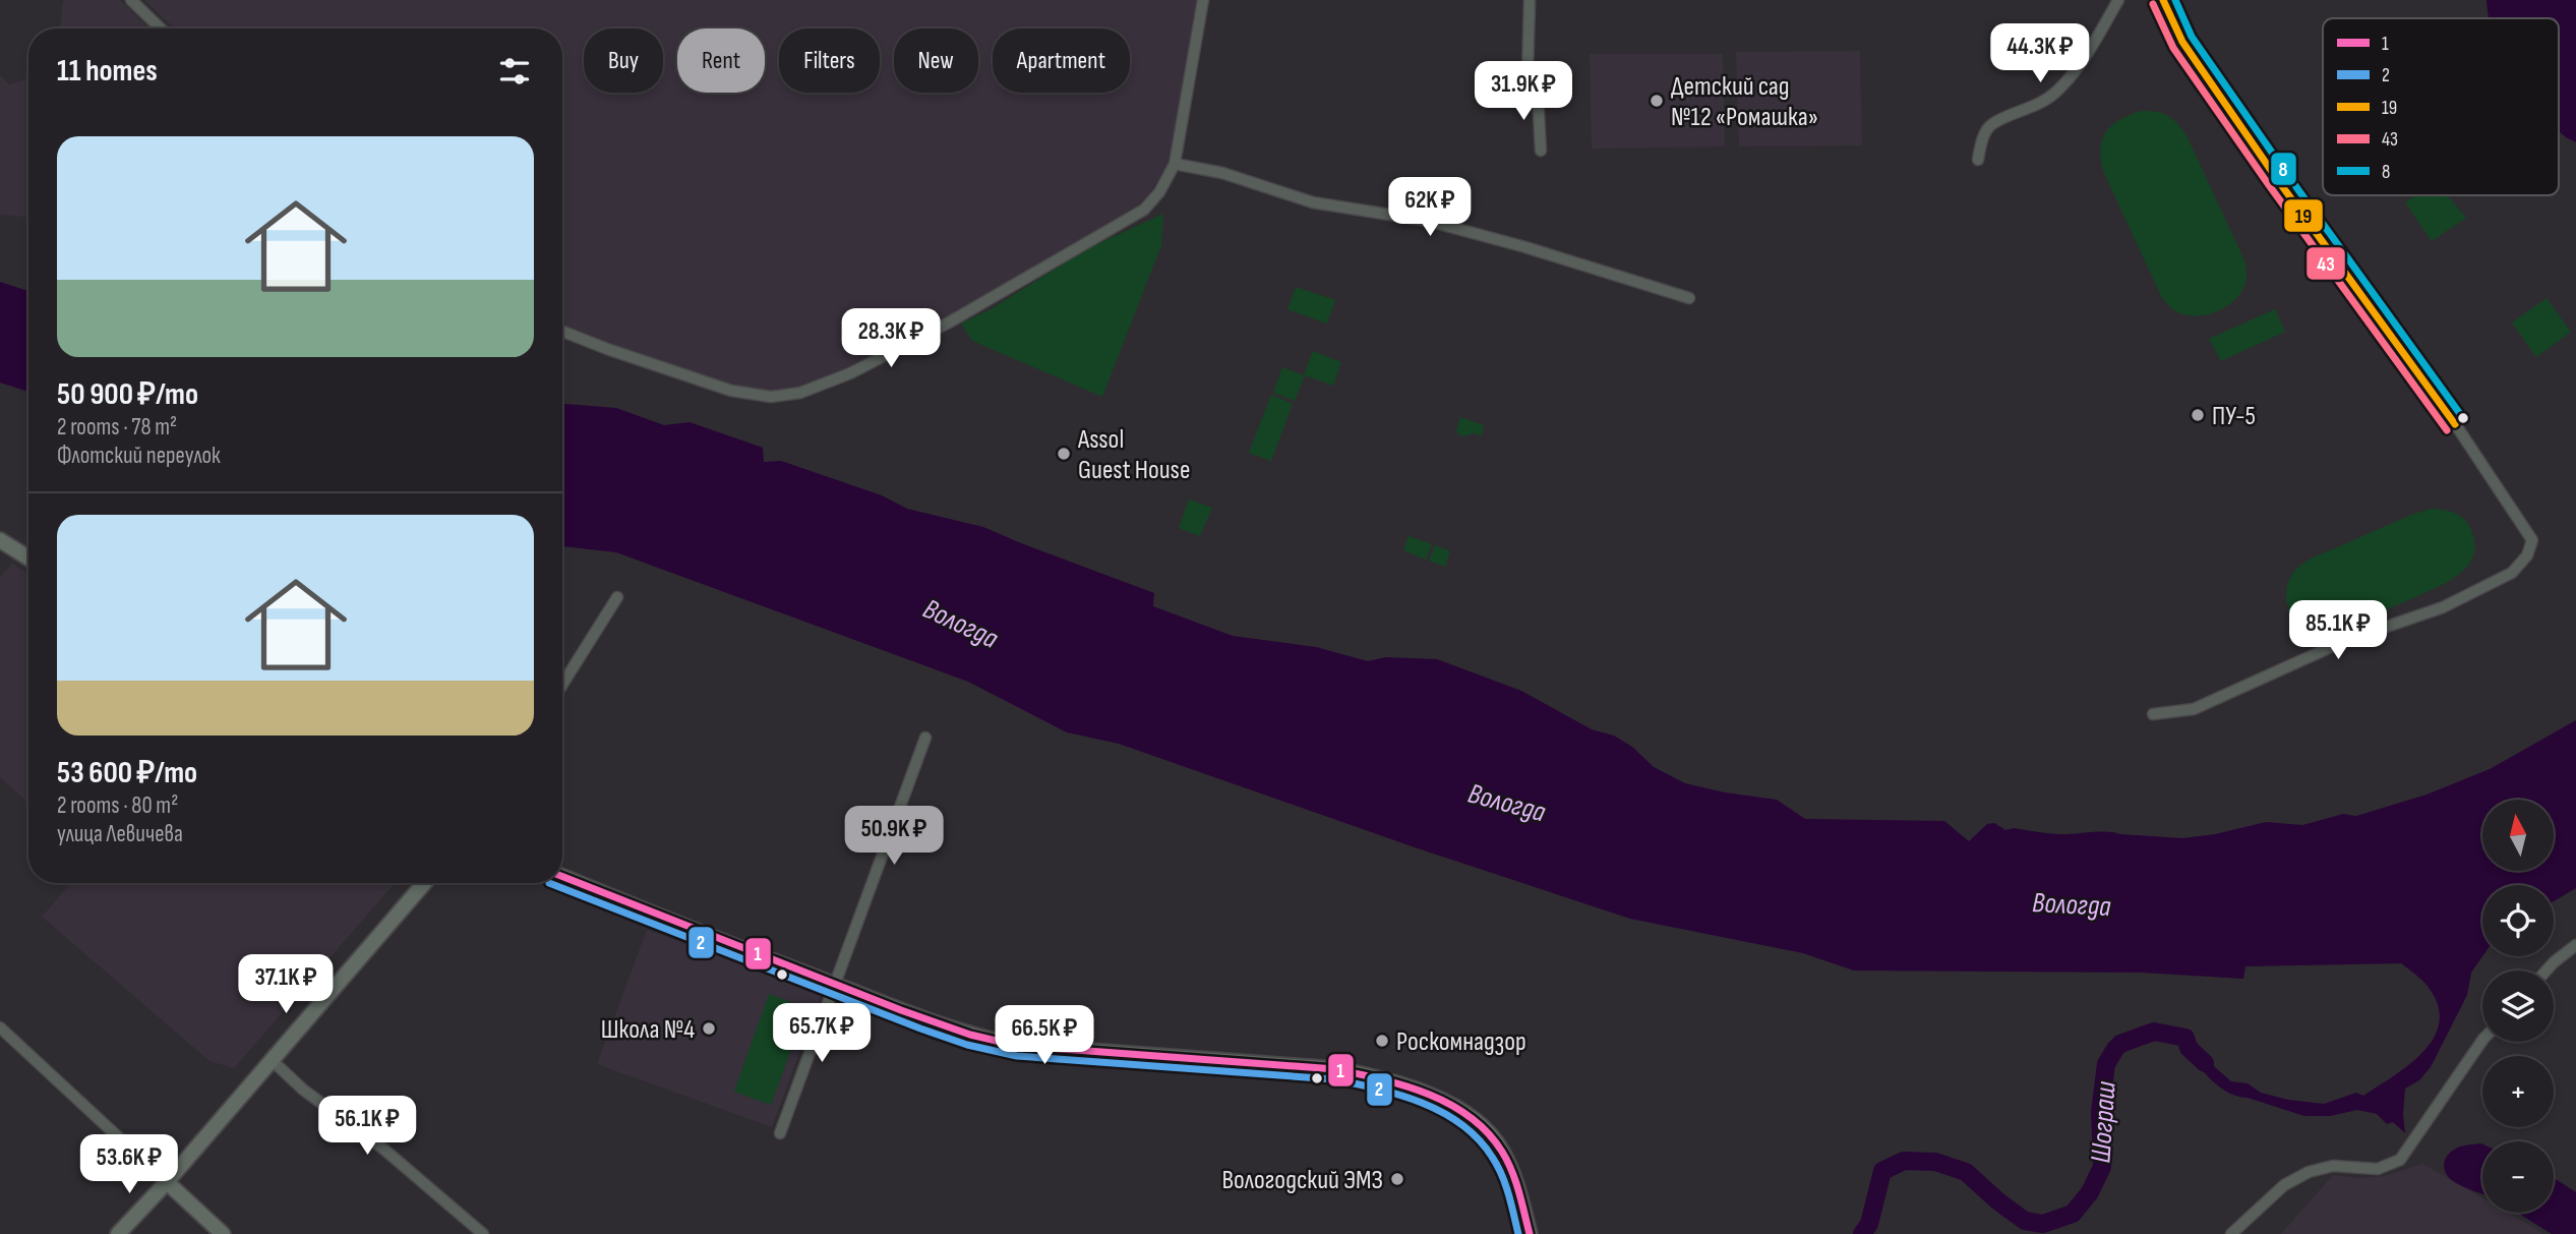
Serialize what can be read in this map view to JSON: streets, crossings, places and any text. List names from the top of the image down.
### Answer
{
  "water": ["Вологда", "Шограш"],
  "places": [
    "Детский сад №12 «Ромашка»",
    "ПУ-5",
    "Assol Guest House",
    "Школа №4",
    "Роскомнадзор",
    "Вологодский ЭМЗ"
  ],
  "lines": [
    "transit line 19",
    "transit line 8",
    "transit line 43",
    "transit line 1",
    "transit line 2"
  ],
  "legend": [
    "1",
    "2",
    "19",
    "43",
    "8"
  ],
  "north": "top",
  "page": {
    "price": [
      "44.3K ₽",
      "31.9K ₽",
      "62K ₽",
      "28.3K ₽",
      "85.1K ₽",
      "50.9K ₽",
      "37.1K ₽",
      "65.7K ₽",
      "66.5K ₽",
      "56.1K ₽",
      "53.6K ₽"
    ],
    "chip": [
      "Buy",
      "Rent",
      "Filters",
      "New",
      "Apartment"
    ],
    "heading": "11 homes",
    "list": [
      {
        "name": "50 900 ₽/mo",
        "note": "2 rooms · 78 m² · Флотский переулок"
      },
      {
        "name": "53 600 ₽/mo",
        "note": "2 rooms · 80 m² · улица Левичева"
      }
    ],
    "map_buttons": ["+", "−"]
  }
}
